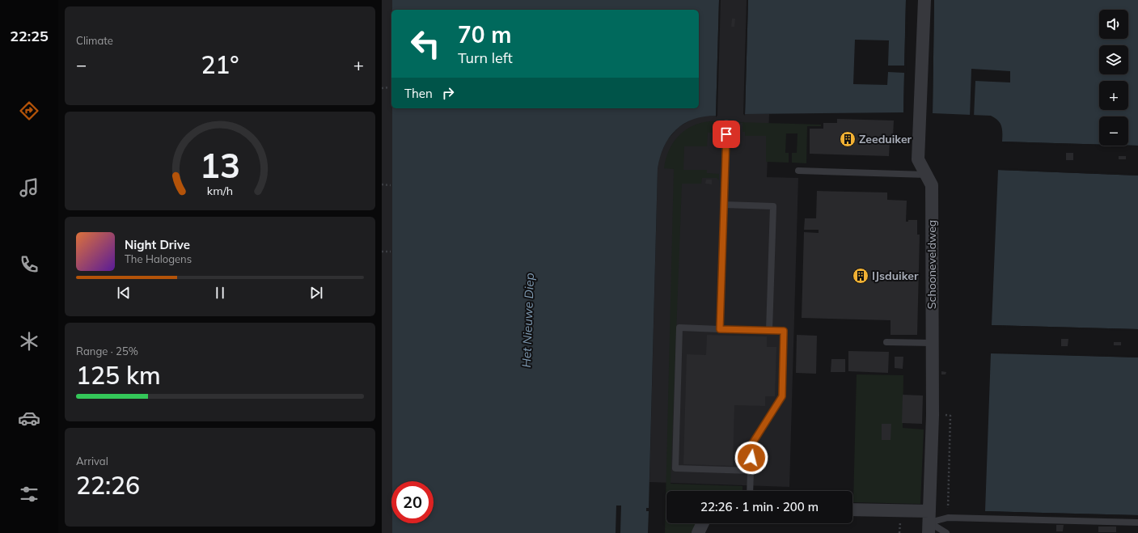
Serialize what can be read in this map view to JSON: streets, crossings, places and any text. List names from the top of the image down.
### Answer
{
  "streets": {
    "street": ["Schooneveldweg"]
  },
  "water": ["Het Nieuwe Diep"],
  "places": {
    "building": ["Zeeduiker", "IJsduiker"]
  },
  "page": {
    "tabs": "22:25",
    "tile": [
      "Climate",
      ["Range · 25%", "125 km"],
      ["Arrival", "22:26"]
    ],
    "map_buttons": ["+", "−"],
    "turn": ["70 m", "Turn left"],
    "heat": ["−", "21°", "+"],
    "then": "Then",
    "song": ["Night Drive", "The Halogens"],
    "limit": "20",
    "trip": "22:26 · 1 min · 200 m",
    "gauge": ["13", "km/h"]
  }
}
